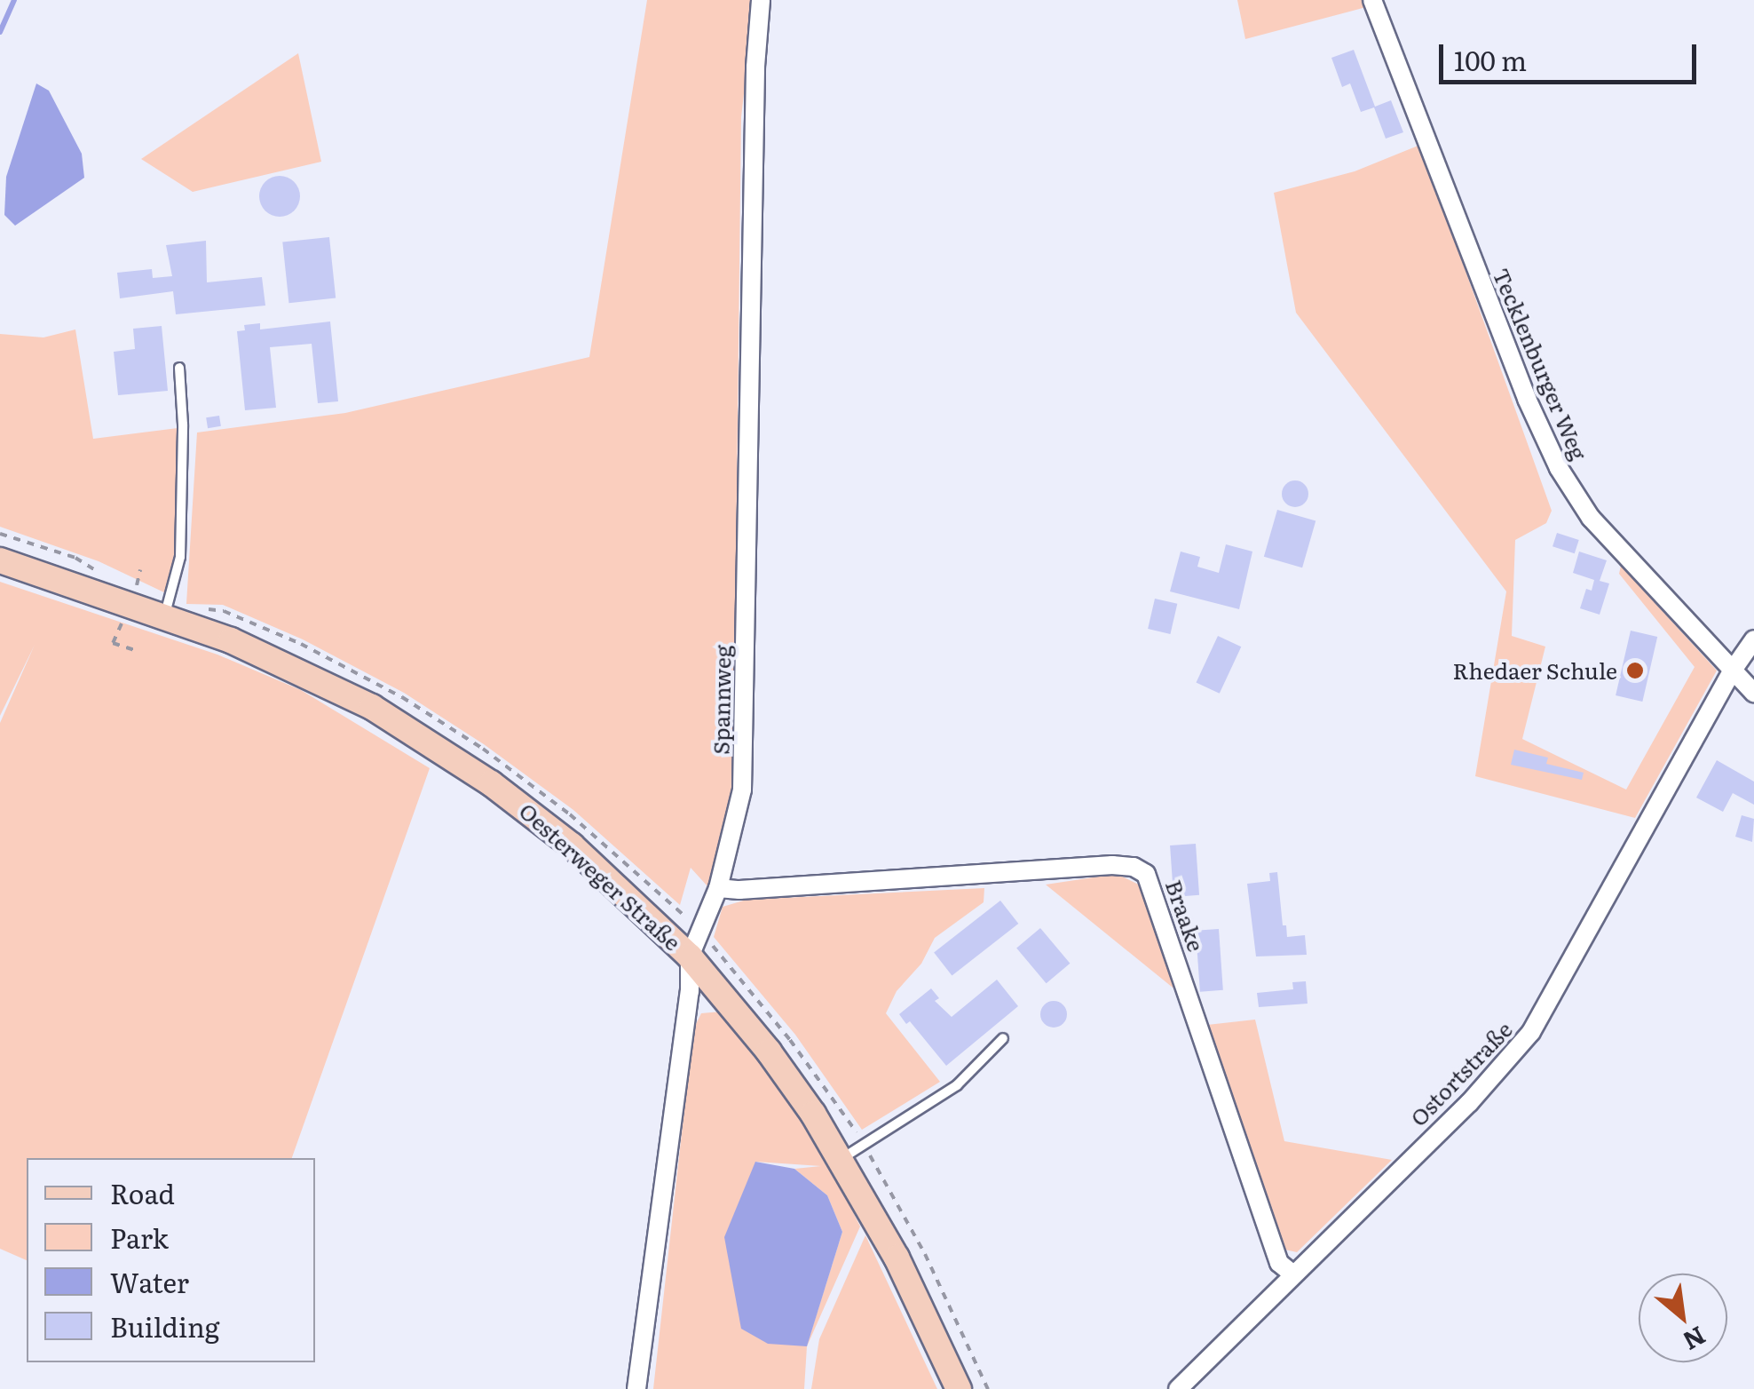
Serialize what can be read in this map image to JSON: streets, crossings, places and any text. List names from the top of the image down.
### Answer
{
  "streets": {
    "street": [
      "Tecklenburger Weg",
      "Spannweg",
      "Oesterweger Straße",
      "Braake",
      "Ostortstraße"
    ]
  },
  "crossings": [
    ["Tecklenburger Weg", "Ostortstraße"],
    ["Spannweg", "Oesterweger Straße"],
    ["Spannweg", "Braake"],
    ["Braake", "Ostortstraße"]
  ],
  "places": ["Rhedaer Schule"],
  "legend": [
    "Road",
    "Park",
    "Water",
    "Building"
  ],
  "scale_bar": "100 m",
  "north": "bottom right"
}
